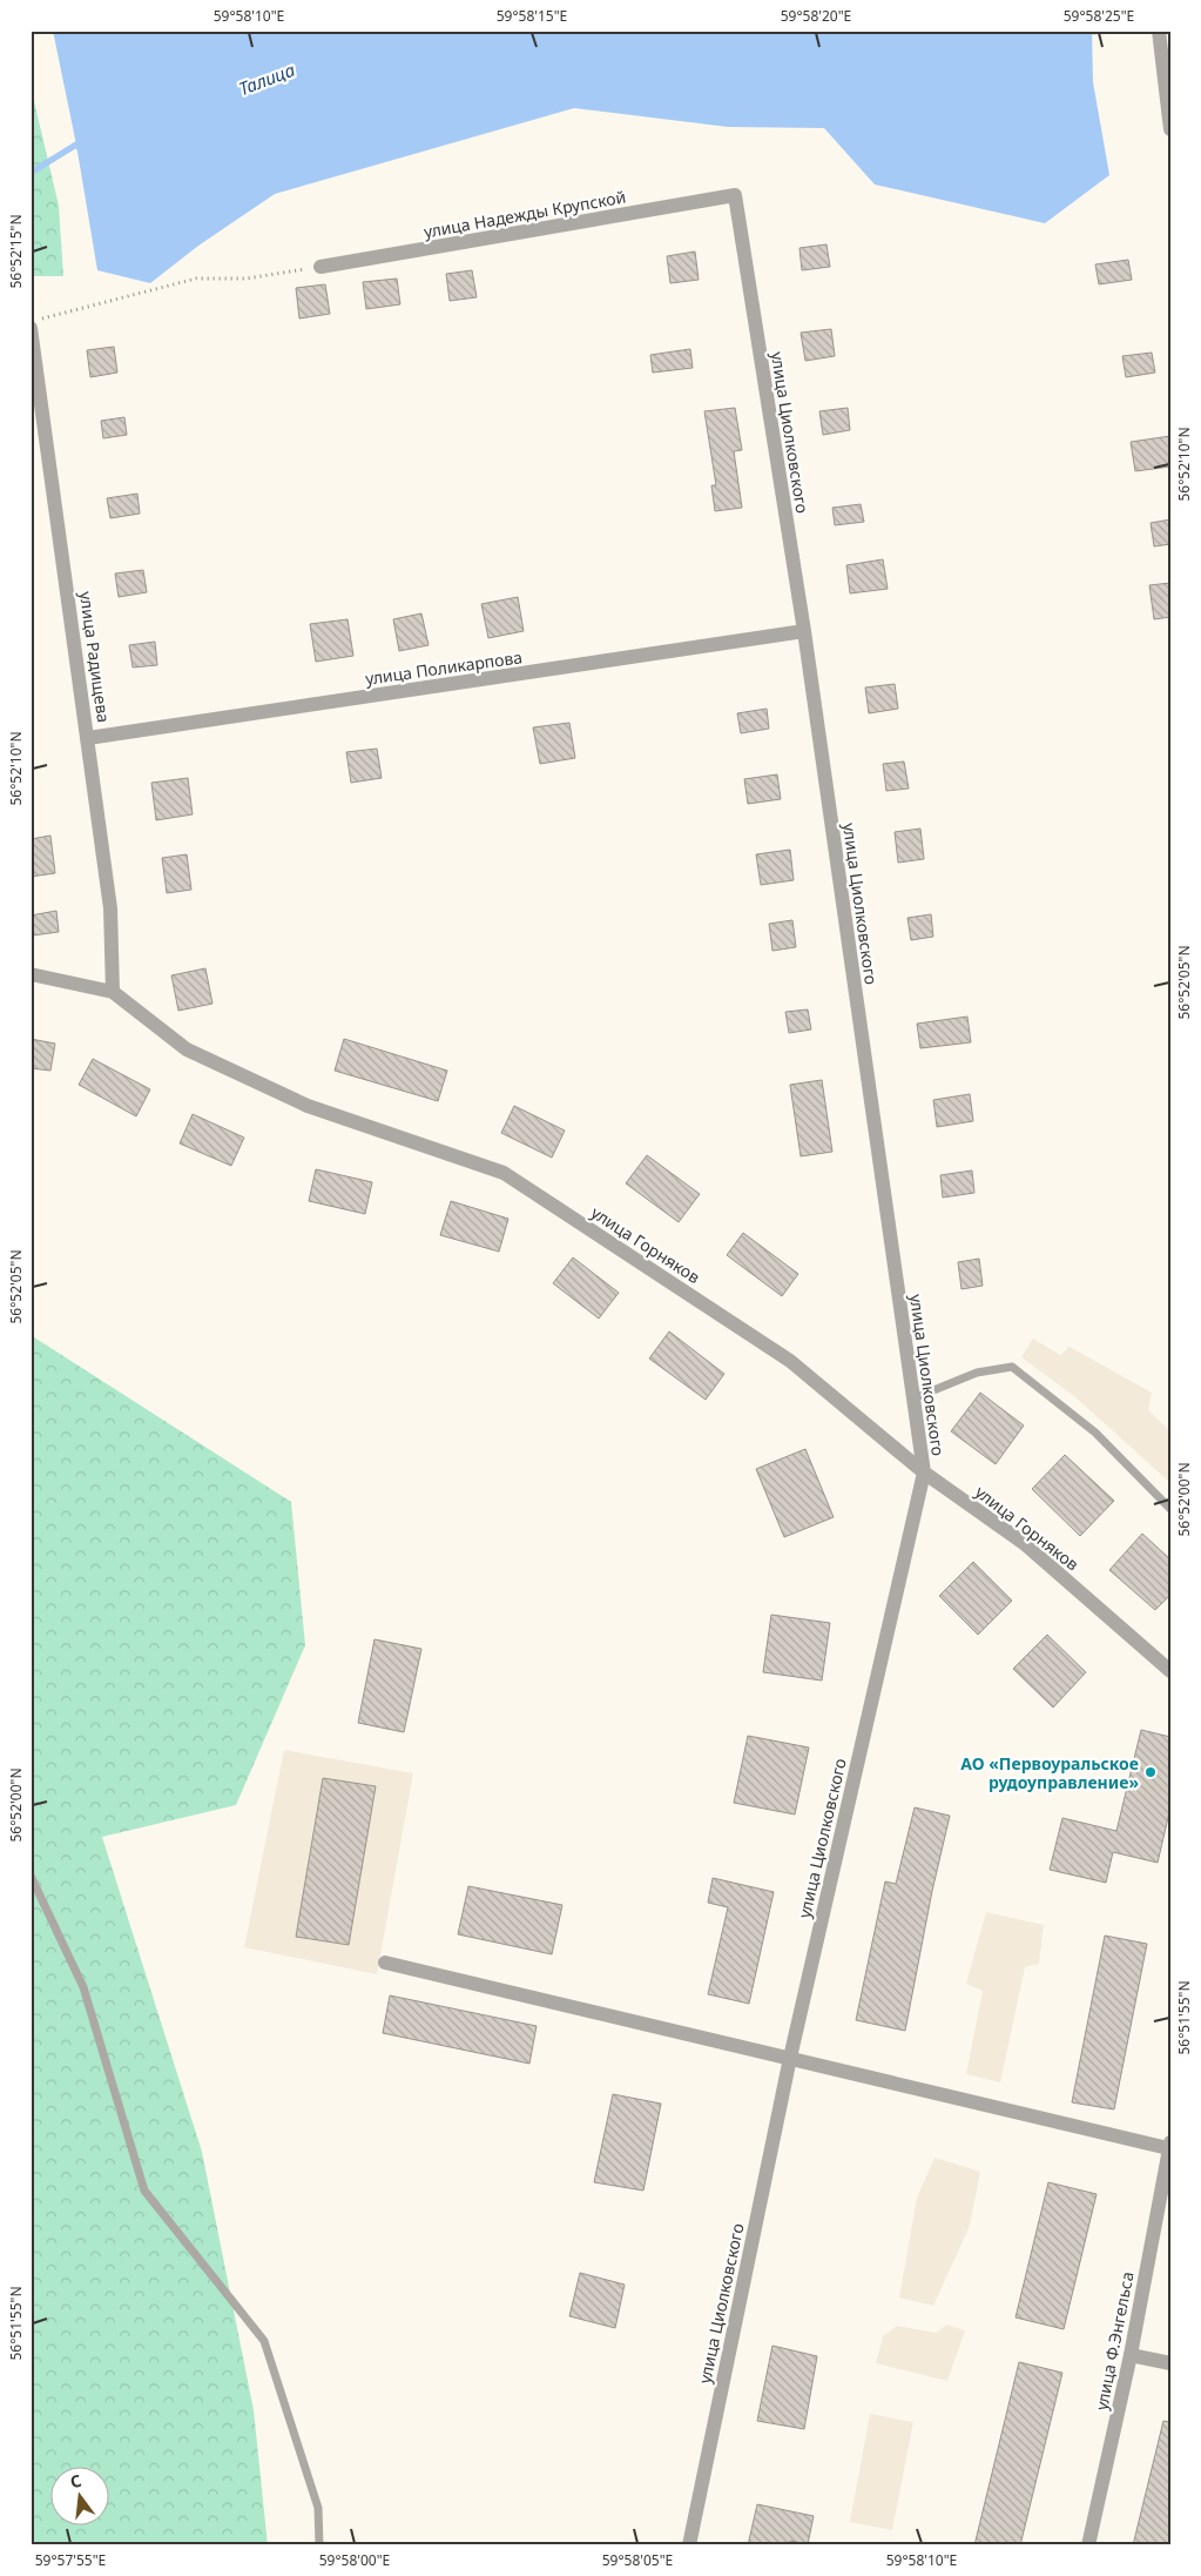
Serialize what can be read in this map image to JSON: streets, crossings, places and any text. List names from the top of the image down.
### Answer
{
  "streets": {
    "street": [
      "улица Надежды Крупской",
      "улица Циолковского",
      "улица Радищева",
      "улица Поликарпова",
      "улица Горняков",
      "улица Ф.Энгельса"
    ]
  },
  "crossings": [
    ["улица Надежды Крупской", "улица Циолковского"],
    ["улица Циолковского", "улица Поликарпова"],
    ["улица Циолковского", "улица Горняков"],
    ["улица Радищева", "улица Поликарпова"],
    ["улица Радищева", "улица Горняков"]
  ],
  "water": ["Талица"],
  "places": ["АО «Первоуральское рудоуправление»"],
  "north": "top",
  "coordinates": [
    "59°58'10\"E",
    "59°58'15\"E",
    "59°58'20\"E",
    "59°58'25\"E",
    "56°52'15\"N",
    "56°52'10\"N",
    "56°52'05\"N",
    "56°52'00\"N",
    "56°51'55\"N",
    "59°57'55\"E",
    "59°58'00\"E",
    "59°58'05\"E"
  ]
}
